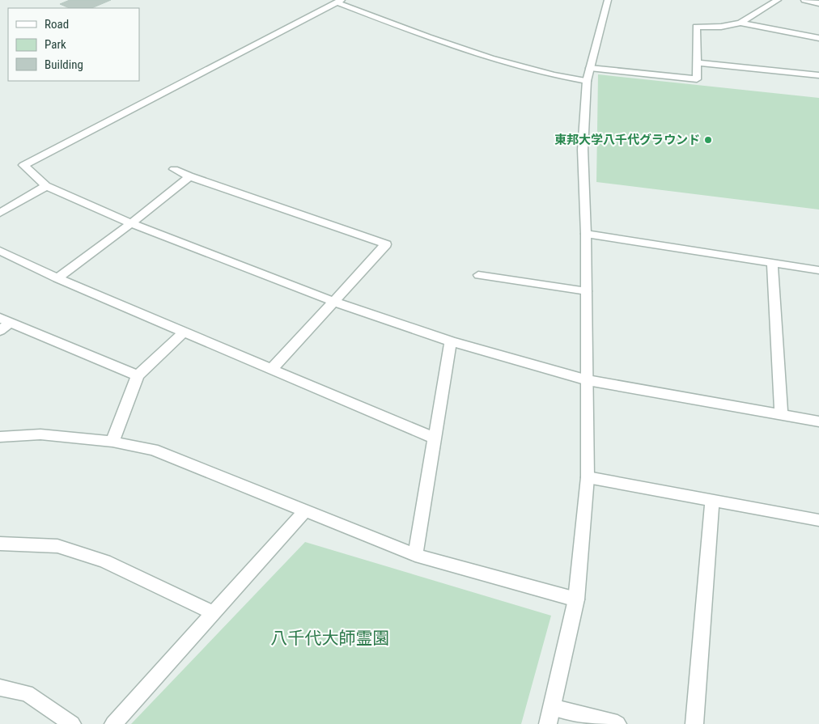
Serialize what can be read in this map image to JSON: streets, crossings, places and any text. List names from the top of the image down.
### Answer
{
  "parks": ["八千代大師霊園"],
  "places": ["東邦大学八千代グラウンド"],
  "legend": ["Road", "Park", "Building"]
}
